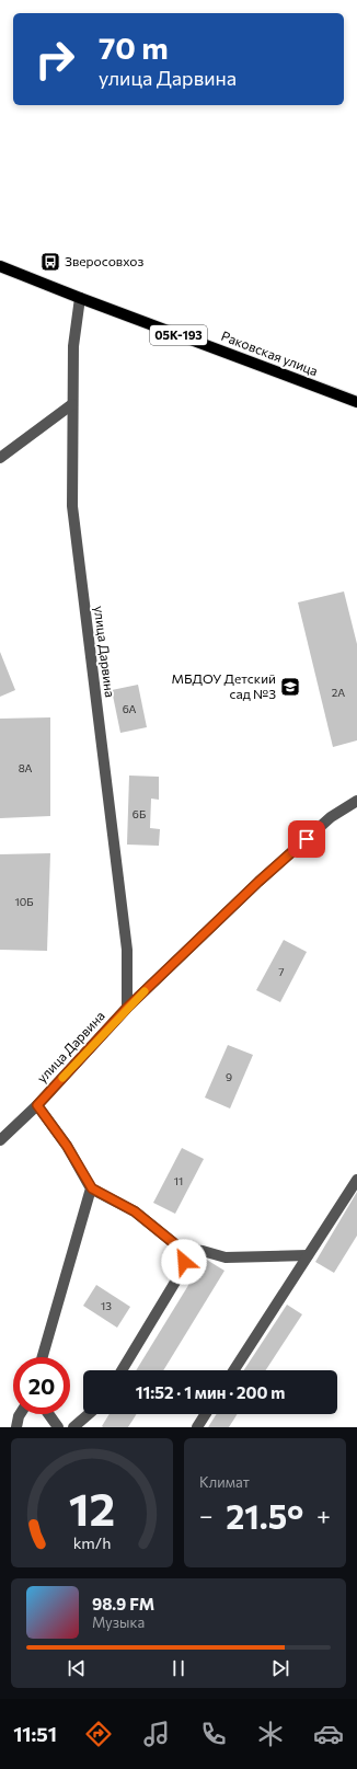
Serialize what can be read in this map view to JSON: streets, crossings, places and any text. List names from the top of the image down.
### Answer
{
  "streets": {
    "main road": ["05К-193", "Раковская улица"],
    "street": ["улица Дарвина"]
  },
  "crossings": [
    ["Раковская улица", "улица Дарвина"]
  ],
  "places": {
    "bus stop": ["Зверосовхоз"],
    "school or university": ["МБДОУ Детский сад №3"]
  },
  "house_numbers": [
    "2А",
    "6А",
    "8А",
    "6Б",
    "10Б",
    "7",
    "9",
    "11",
    "13"
  ],
  "page": {
    "turn": ["70 m", "улица Дарвина"],
    "limit": "20",
    "trip": "11:52 · 1 мин · 200 m",
    "tile": "Климат",
    "heat": ["−", "21.5°", "+"],
    "song": ["98.9 FM", "Музыка"],
    "tabs": "11:51",
    "gauge": ["12", "km/h"]
  }
}
